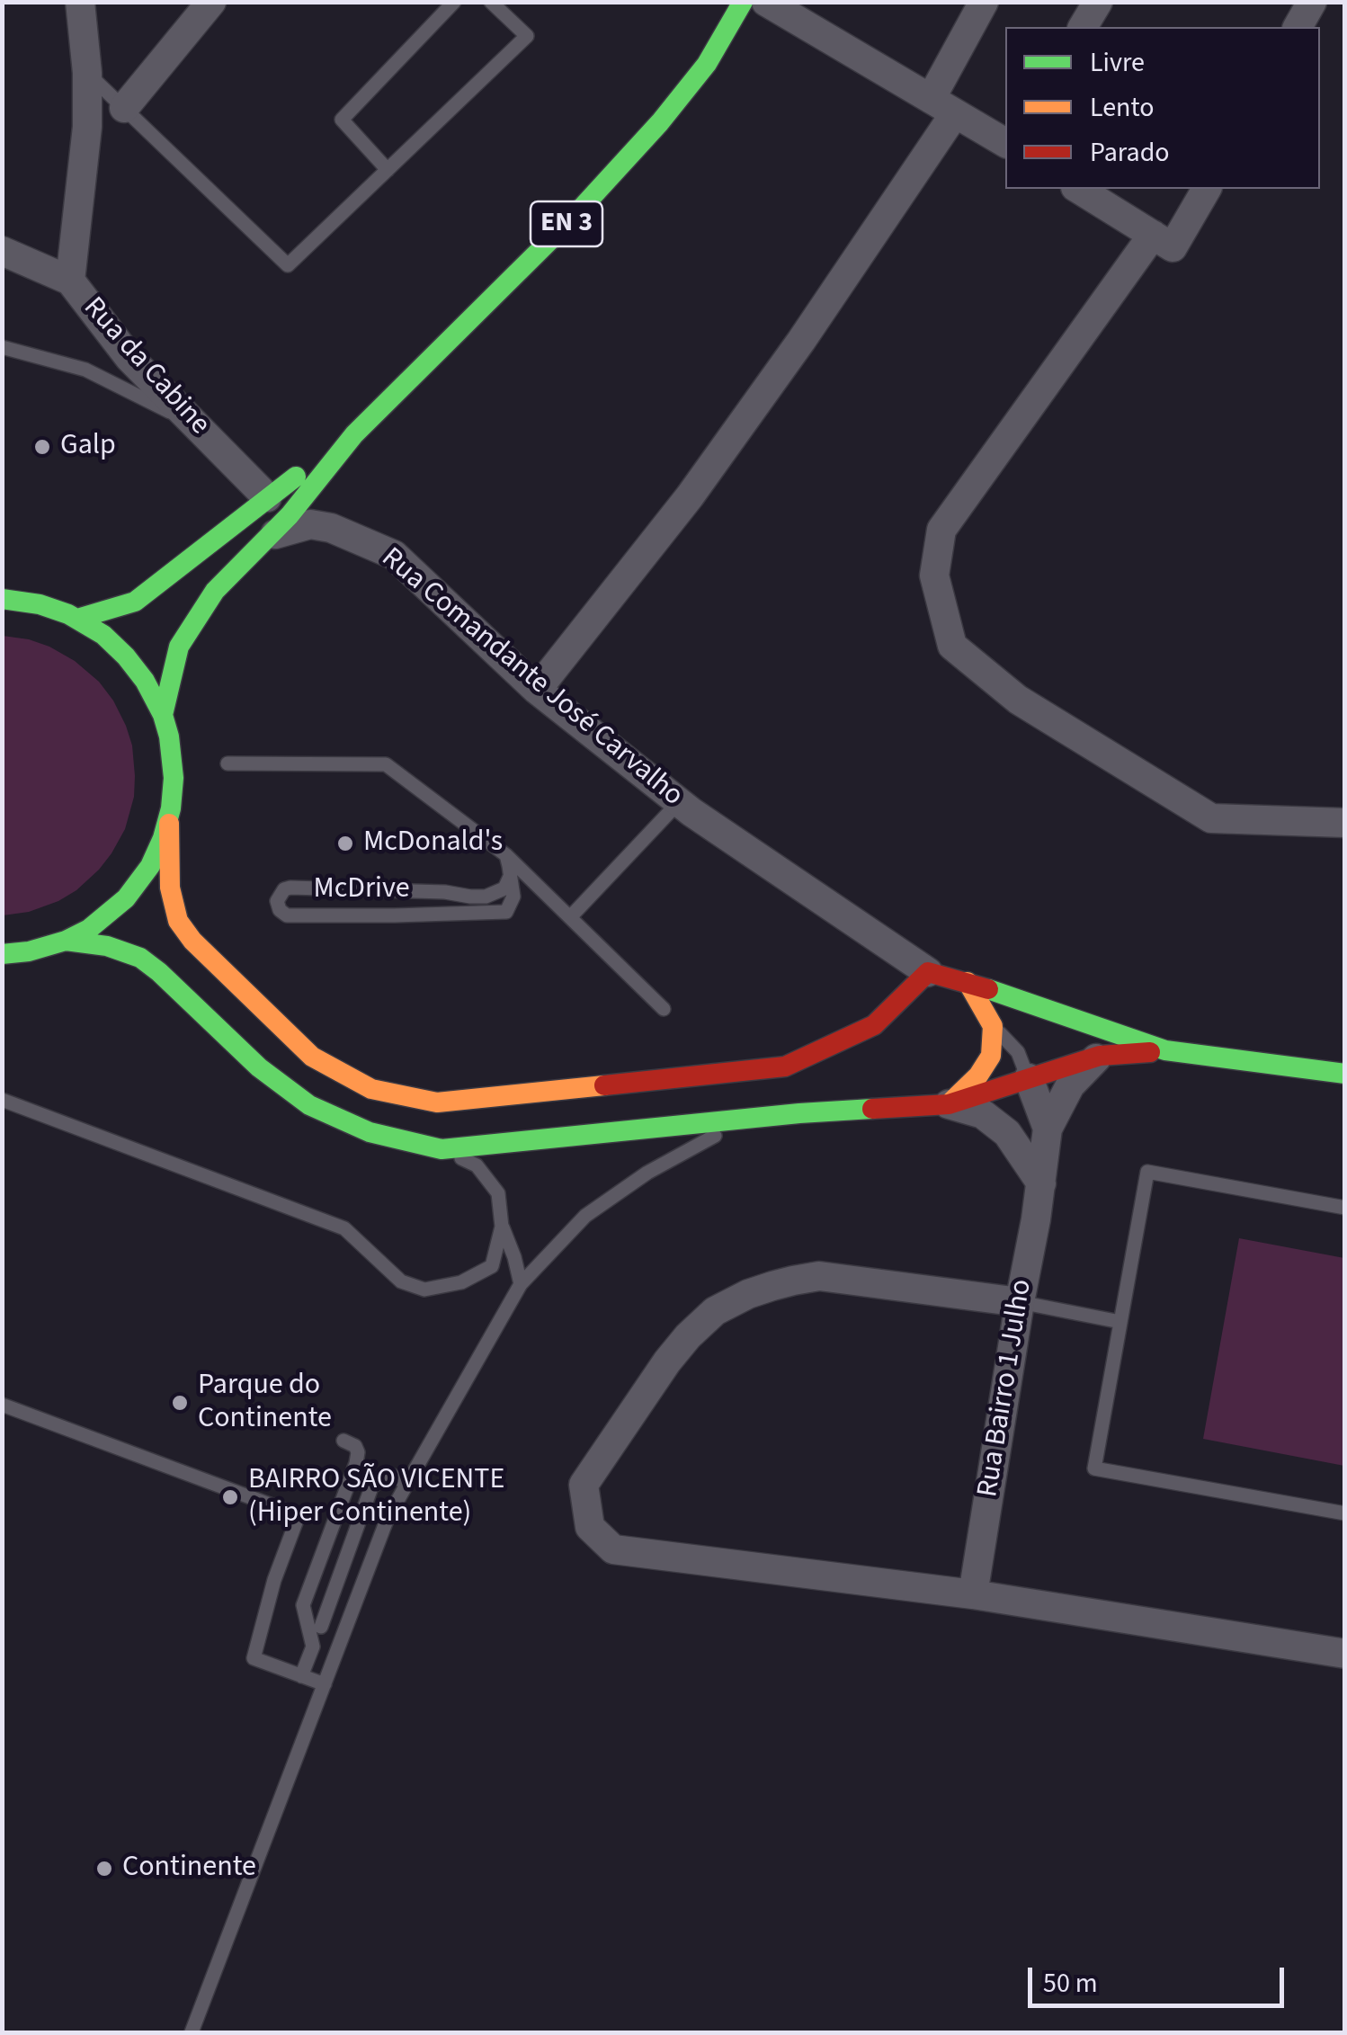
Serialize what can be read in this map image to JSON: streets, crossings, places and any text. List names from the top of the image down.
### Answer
{
  "streets": {
    "street": [
      "EN 3",
      "Rua da Cabine",
      "Rua Comandante José Carvalho",
      "Rua Bairro 1 Julho"
    ],
    "lane": ["McDrive"]
  },
  "crossings": [
    ["EN 3", "Rua da Cabine"],
    ["EN 3", "Rua Comandante José Carvalho"]
  ],
  "places": [
    "Galp",
    "McDonald's",
    "Parque do Continente",
    "BAIRRO SÃO VICENTE (Hiper Continente)",
    "Continente"
  ],
  "legend": ["Livre", "Lento", "Parado"],
  "scale_bar": "50 m"
}
